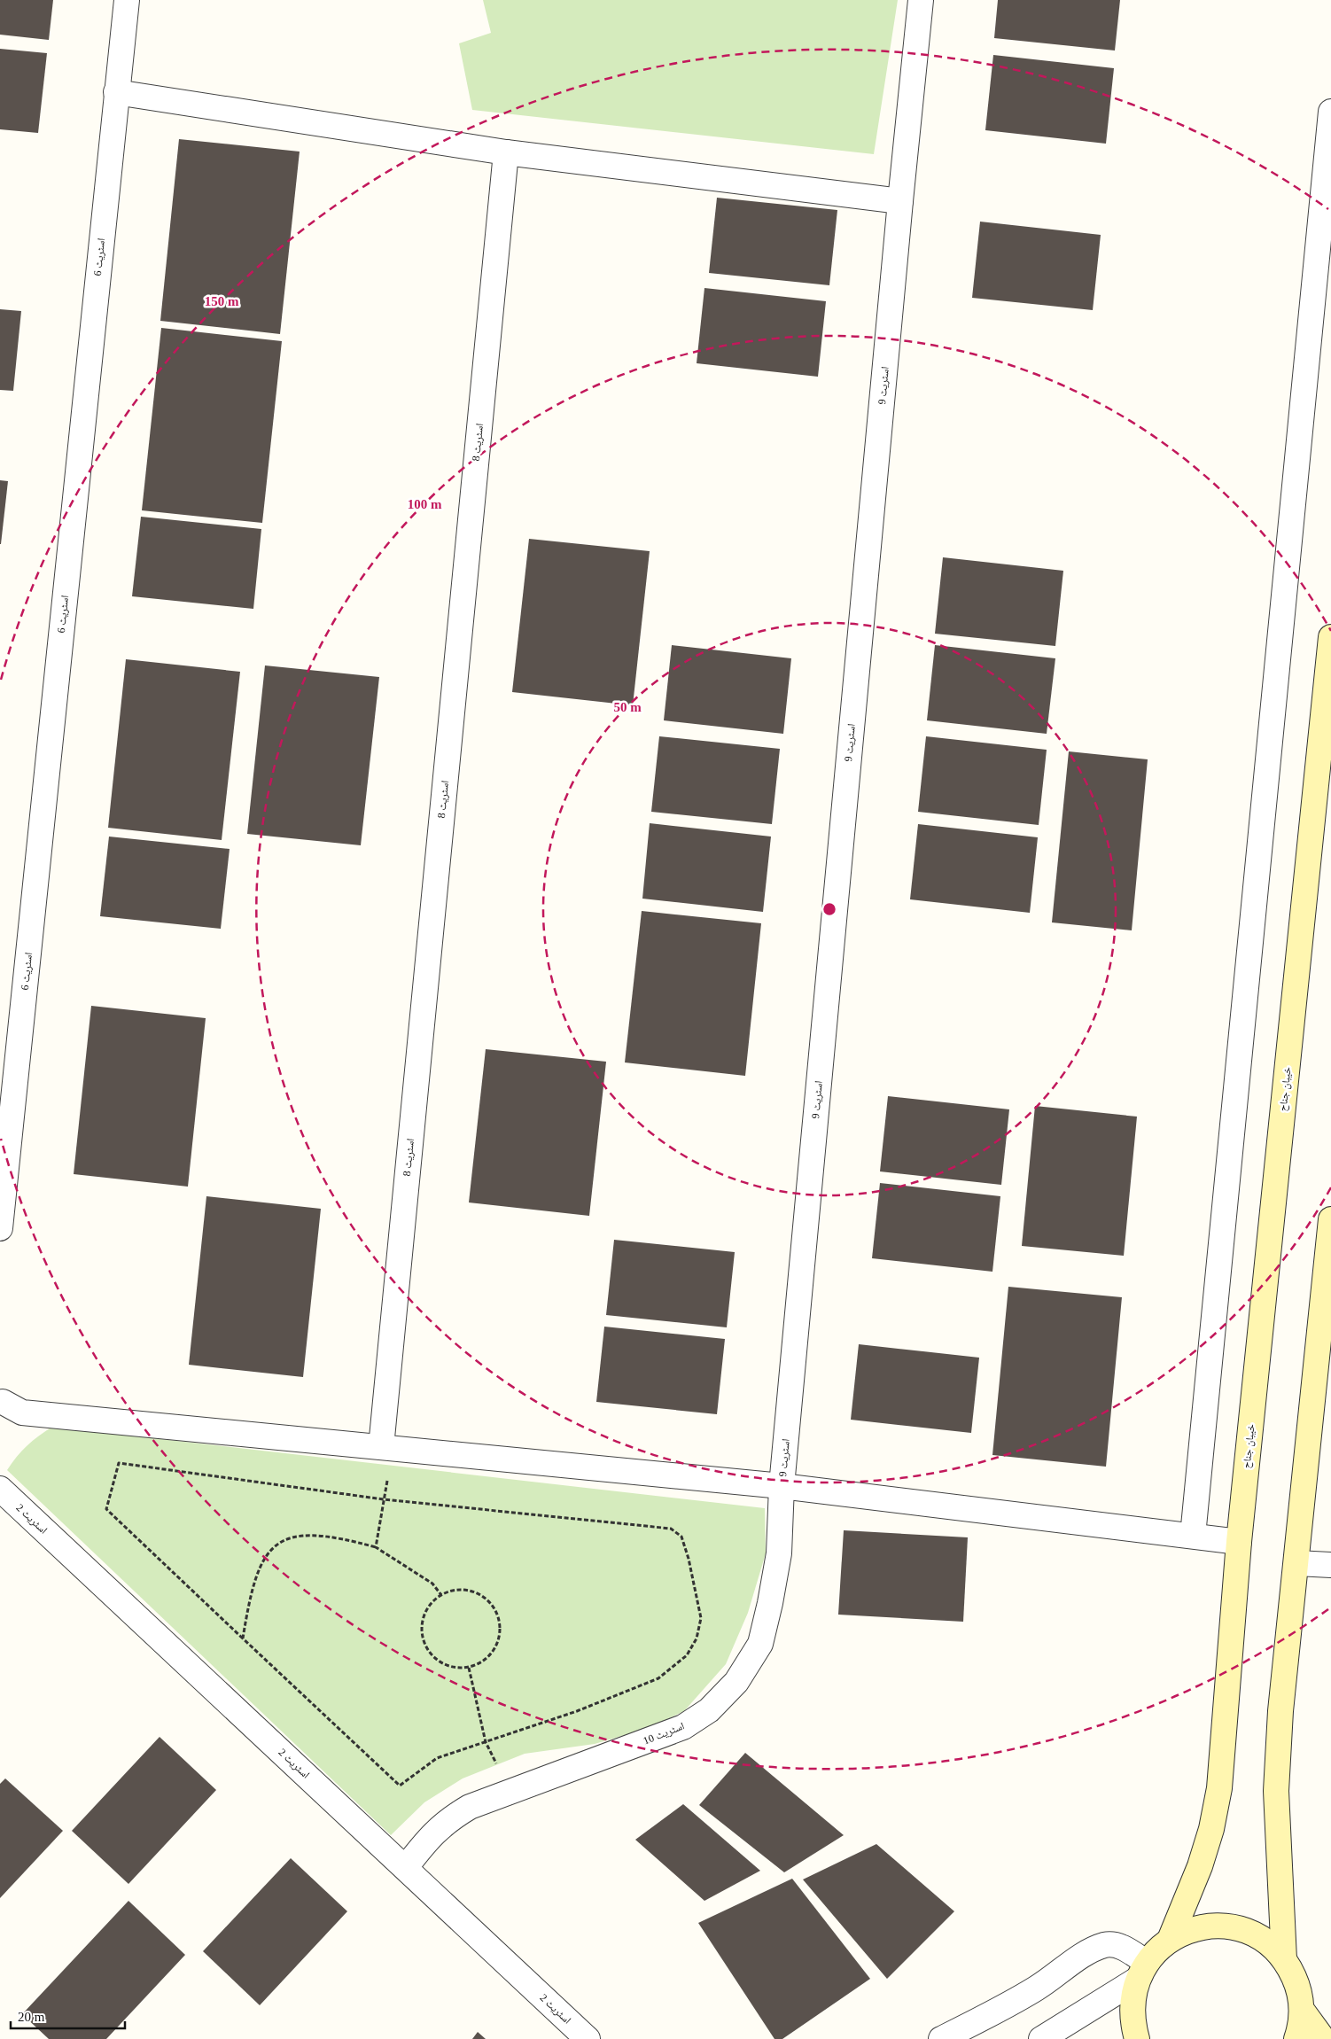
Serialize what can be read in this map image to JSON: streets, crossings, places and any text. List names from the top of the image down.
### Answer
{
  "streets": {
    "main road": ["خیبان جناح"],
    "street": [
      "اسٹریٹ 6",
      "اسٹریٹ 9",
      "اسٹریٹ 8",
      "اسٹریٹ 2",
      "اسٹریٹ 10"
    ]
  },
  "crossings": [
    ["اسٹریٹ 9", "اسٹریٹ 10"],
    ["اسٹریٹ 2", "اسٹریٹ 10"]
  ],
  "scale_bar": "20 m",
  "rings": ["150 m", "100 m", "50 m"]
}
